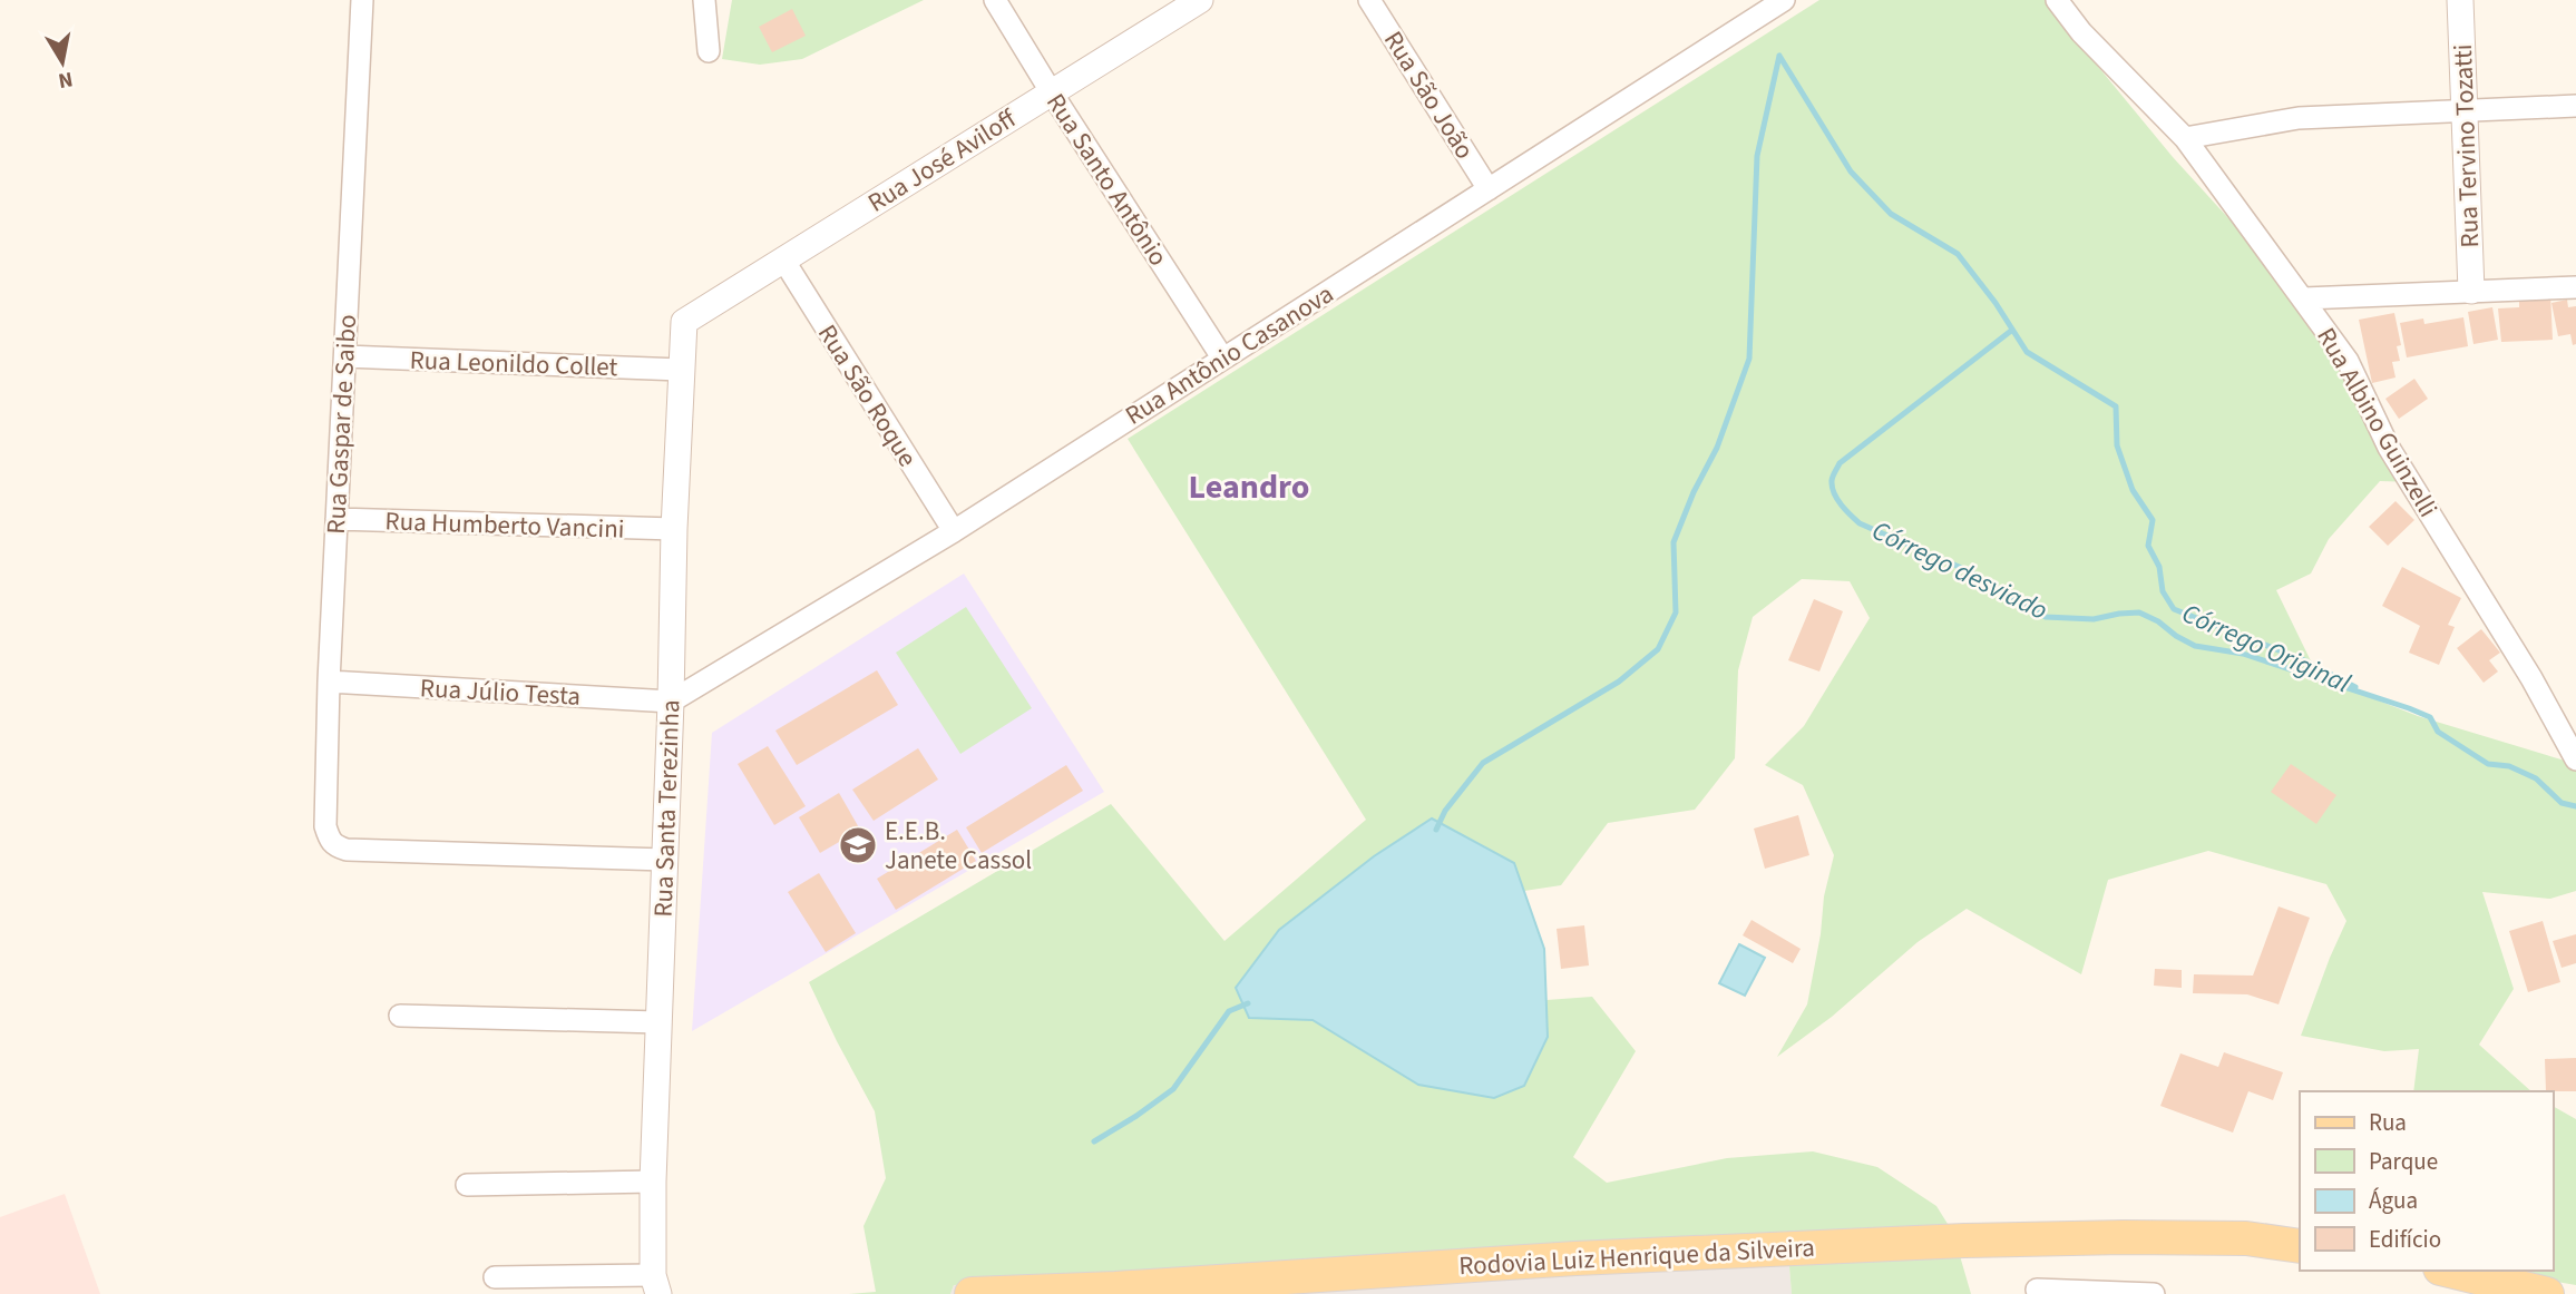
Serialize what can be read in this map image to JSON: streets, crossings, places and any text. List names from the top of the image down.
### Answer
{
  "streets": {
    "main road": ["Rodovia Luiz Henrique da Silveira"],
    "street": [
      "Rua São João",
      "Rua Tervino Tozatti",
      "Rua José Aviloff",
      "Rua Santo Antônio",
      "Rua Antônio Casanova",
      "Rua Leonildo Collet",
      "Rua São Roque",
      "Rua Albino Guinzelli",
      "Rua Gaspar de Saibo",
      "Rua Humberto Vancini",
      "Rua Júlio Testa",
      "Rua Santa Terezinha"
    ]
  },
  "crossings": [
    ["Rua São João", "Rua Antônio Casanova"],
    ["Rua José Aviloff", "Rua Santo Antônio"],
    ["Rua José Aviloff", "Rua São Roque"],
    ["Rua José Aviloff", "Rua Santa Terezinha"],
    ["Rua Santo Antônio", "Rua Antônio Casanova"],
    ["Rua Antônio Casanova", "Rua São Roque"],
    ["Rua Antônio Casanova", "Rua Júlio Testa"],
    ["Rua Antônio Casanova", "Rua Santa Terezinha"],
    ["Rua Leonildo Collet", "Rua Gaspar de Saibo"],
    ["Rua Leonildo Collet", "Rua Santa Terezinha"],
    ["Rua Gaspar de Saibo", "Rua Humberto Vancini"],
    ["Rua Gaspar de Saibo", "Rua Júlio Testa"],
    ["Rua Gaspar de Saibo", "Rua Santa Terezinha"],
    ["Rua Humberto Vancini", "Rua Santa Terezinha"],
    ["Rua Júlio Testa", "Rua Santa Terezinha"]
  ],
  "districts": ["Leandro"],
  "water": ["Córrego desviado", "Córrego Original"],
  "places": {
    "school or university": ["E.E.B. Janete Cassol"]
  },
  "legend": [
    "Rua",
    "Parque",
    "Água",
    "Edifício"
  ],
  "north": "bottom"
}
